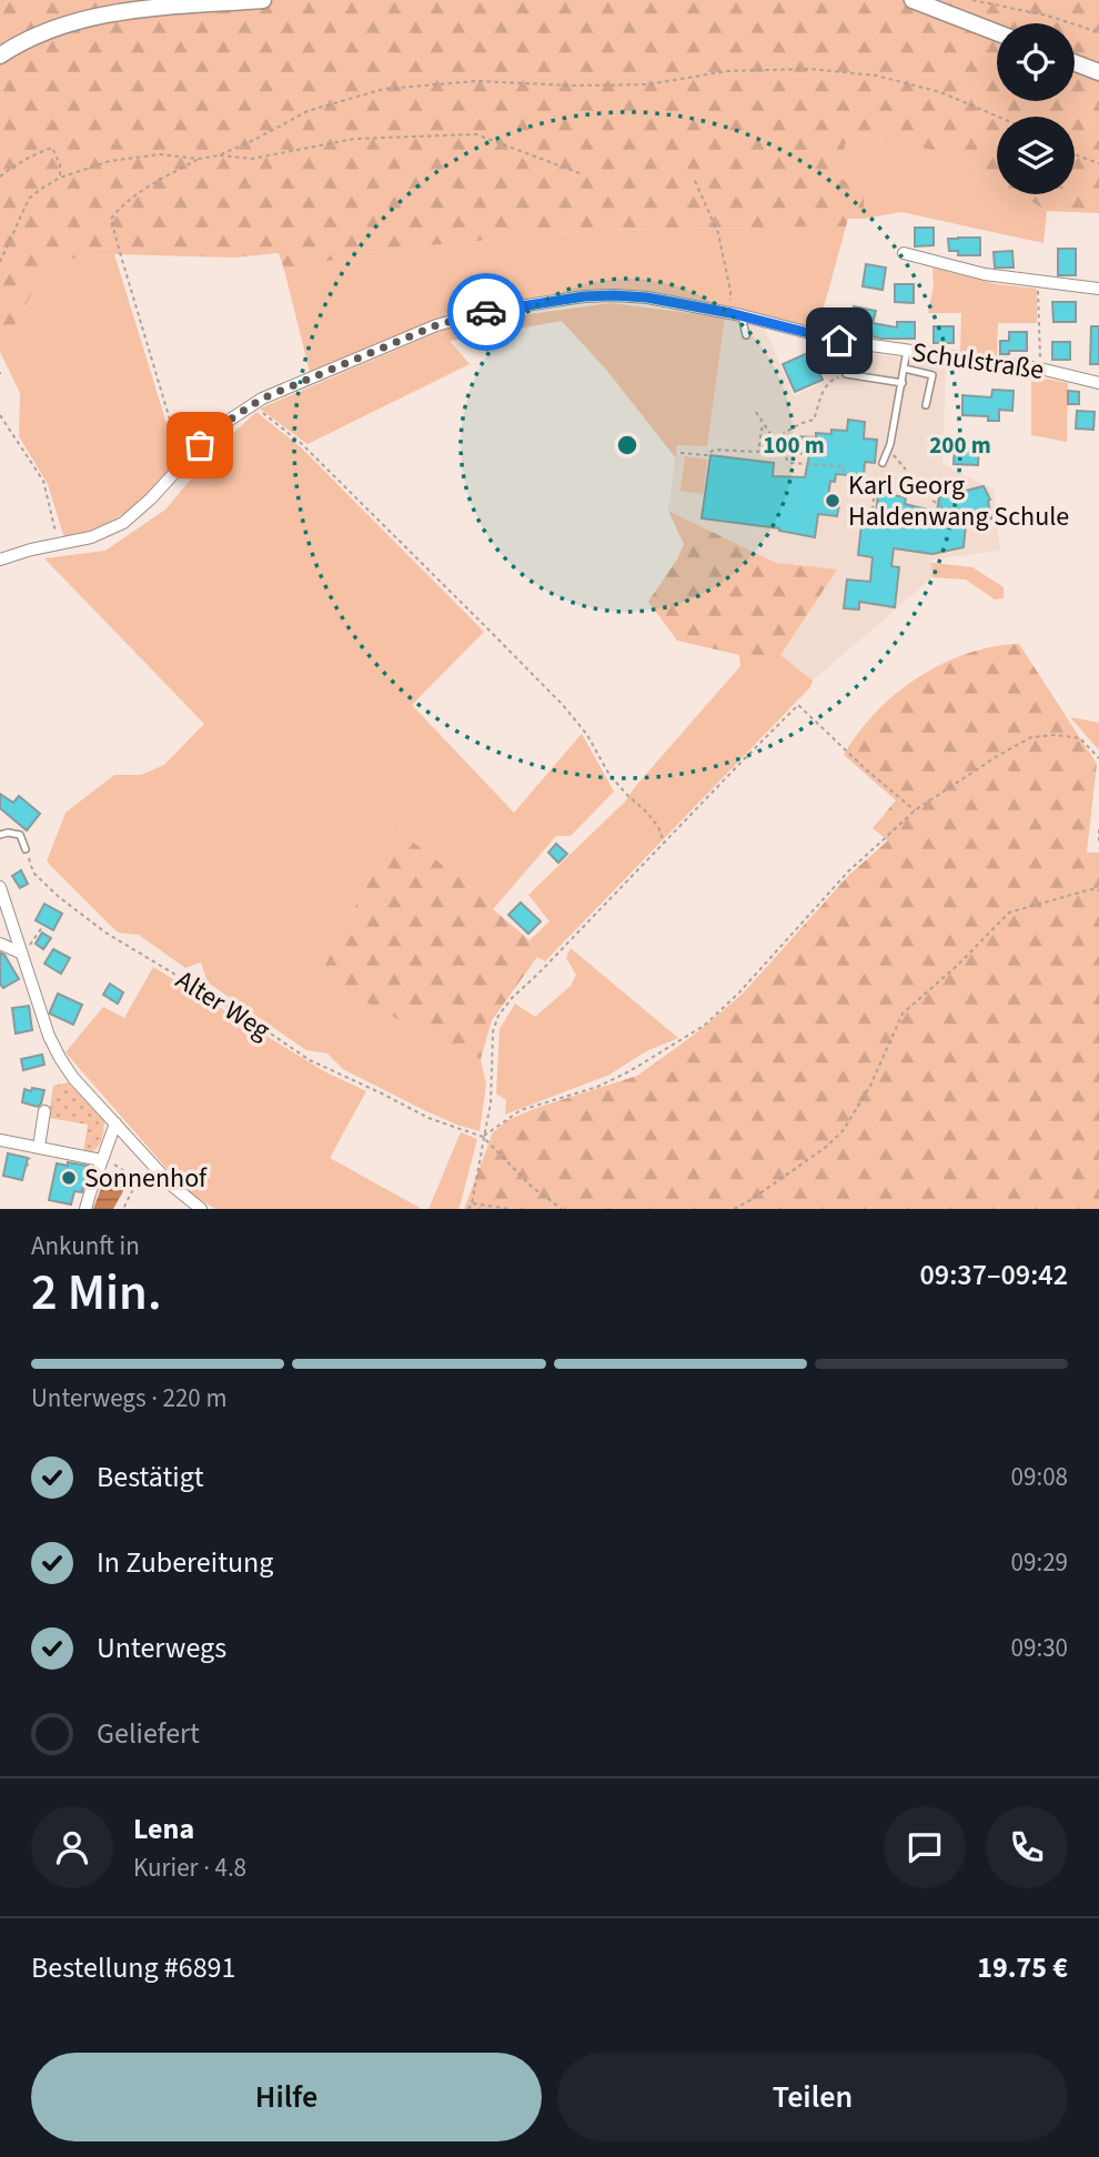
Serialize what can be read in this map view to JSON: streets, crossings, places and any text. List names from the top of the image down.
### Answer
{
  "streets": {
    "street": ["Schulstraße"],
    "path": ["Alter Weg"]
  },
  "places": ["Karl Georg Haldenwang Schule", "Sonnenhof"],
  "page": {
    "heading": ["2 Min.", "Ankunft in", "09:37–09:42"],
    "panel": [
      "Lena",
      "Kurier · 4.8",
      "Bestellung #6891",
      "19.75 €"
    ],
    "bar": "Unterwegs · 220 m",
    "list": [
      ["Bestätigt", "09:08"],
      ["In Zubereitung", "09:29"],
      ["Unterwegs", "09:30"],
      "Geliefert"
    ],
    "buttons": ["Hilfe", "Teilen"]
  },
  "rings": ["100 m", "200 m"]
}
